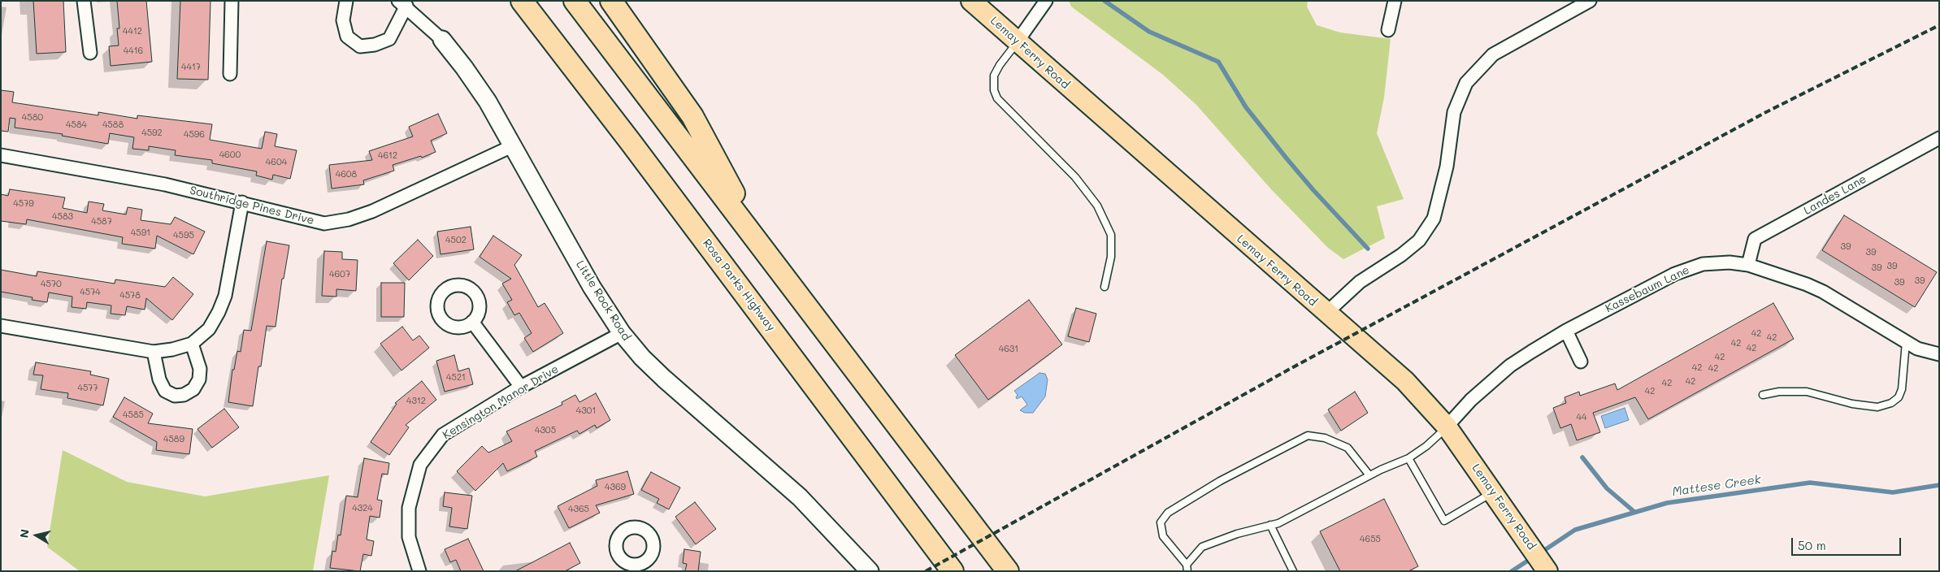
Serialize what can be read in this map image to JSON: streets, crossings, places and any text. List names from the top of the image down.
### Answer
{
  "streets": {
    "highway": ["Rosa Parks Highway"],
    "main road": ["Lemay Ferry Road"],
    "street": [
      "Landes Lane",
      "Southridge Pines Drive",
      "Kassebaum Lane",
      "Little Rock Road",
      "Kensington Manor Drive"
    ]
  },
  "crossings": [
    ["Lemay Ferry Road", "Kassebaum Lane"],
    ["Landes Lane", "Kassebaum Lane"],
    ["Southridge Pines Drive", "Little Rock Road"],
    ["Little Rock Road", "Kensington Manor Drive"]
  ],
  "water": ["Mattese Creek"],
  "house_numbers": [
    "4412",
    "4416",
    "4417",
    "4580",
    "4584",
    "4588",
    "4592",
    "4596",
    "4600",
    "4612",
    "4604",
    "4608",
    "4579",
    "4583",
    "4587",
    "4591",
    "4595",
    "4502",
    "39",
    "39",
    "39",
    "39",
    "4607",
    "39",
    "39",
    "4570",
    "4574",
    "4578",
    "42",
    "42",
    "42",
    "42",
    "4631",
    "42",
    "42",
    "42",
    "4521",
    "42",
    "42",
    "4577",
    "42",
    "4312",
    "4301",
    "4585",
    "44",
    "4305",
    "4589",
    "4369",
    "4324",
    "4365",
    "4655"
  ],
  "scale_bar": "50 m",
  "north": "left"
}
